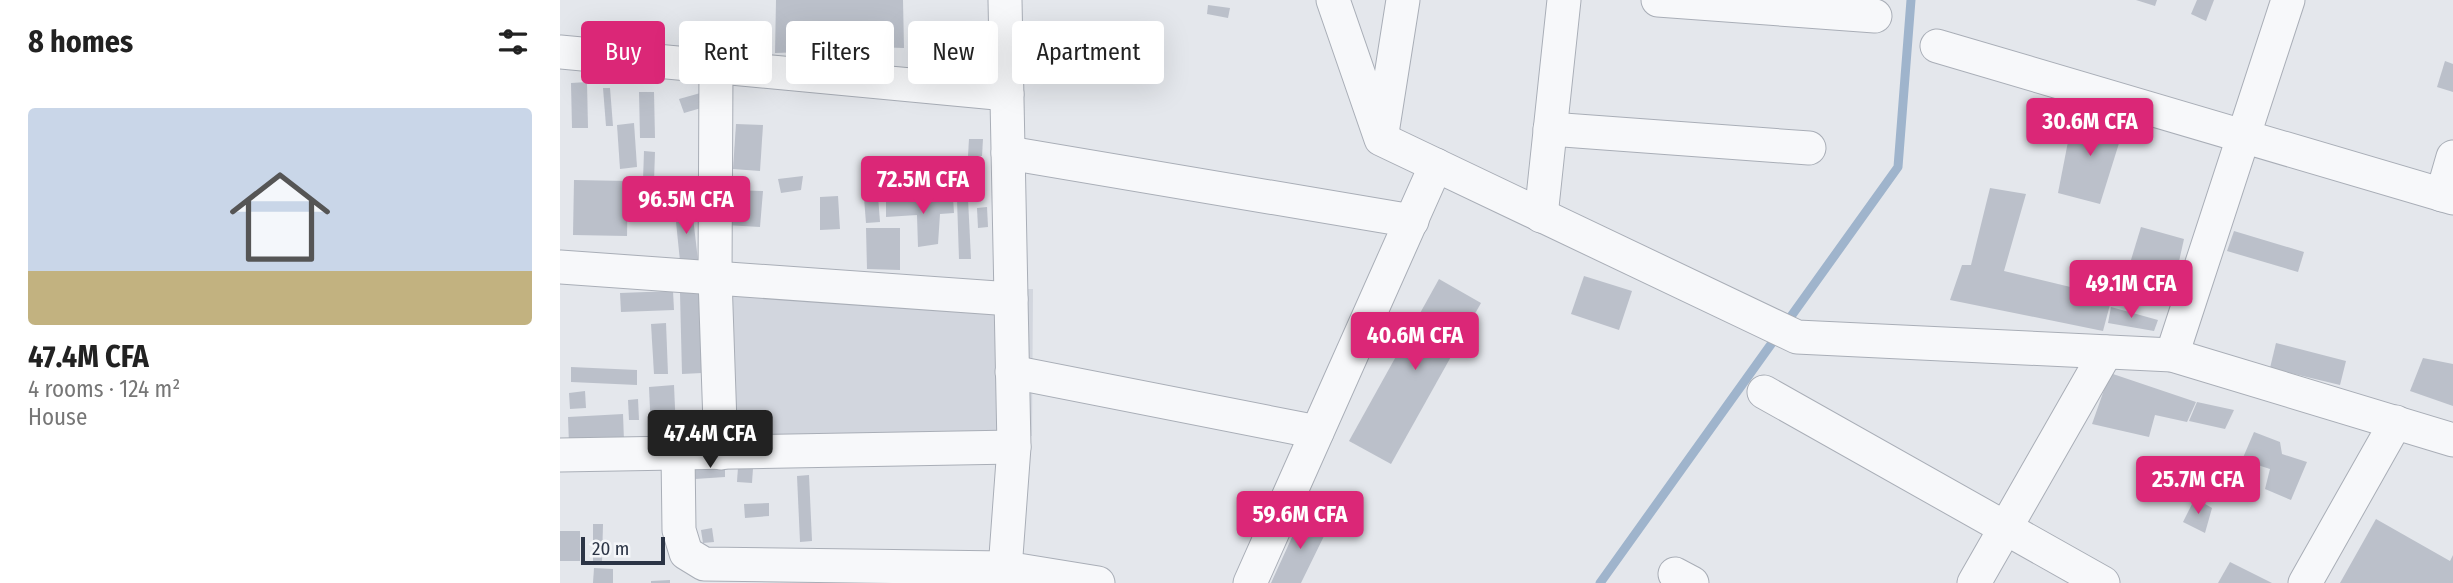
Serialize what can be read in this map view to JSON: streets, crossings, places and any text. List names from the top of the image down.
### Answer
{
  "scale_bar": "20 m",
  "page": {
    "heading": "8 homes",
    "chip": [
      "Buy",
      "Rent",
      "Filters",
      "New",
      "Apartment"
    ],
    "list": [
      {
        "name": "47.4M CFA",
        "note": "4 rooms · 124 m² · House"
      }
    ],
    "price": [
      "30.6M CFA",
      "72.5M CFA",
      "96.5M CFA",
      "49.1M CFA",
      "40.6M CFA",
      "47.4M CFA",
      "25.7M CFA",
      "59.6M CFA"
    ],
    "scale": "20 m"
  }
}
